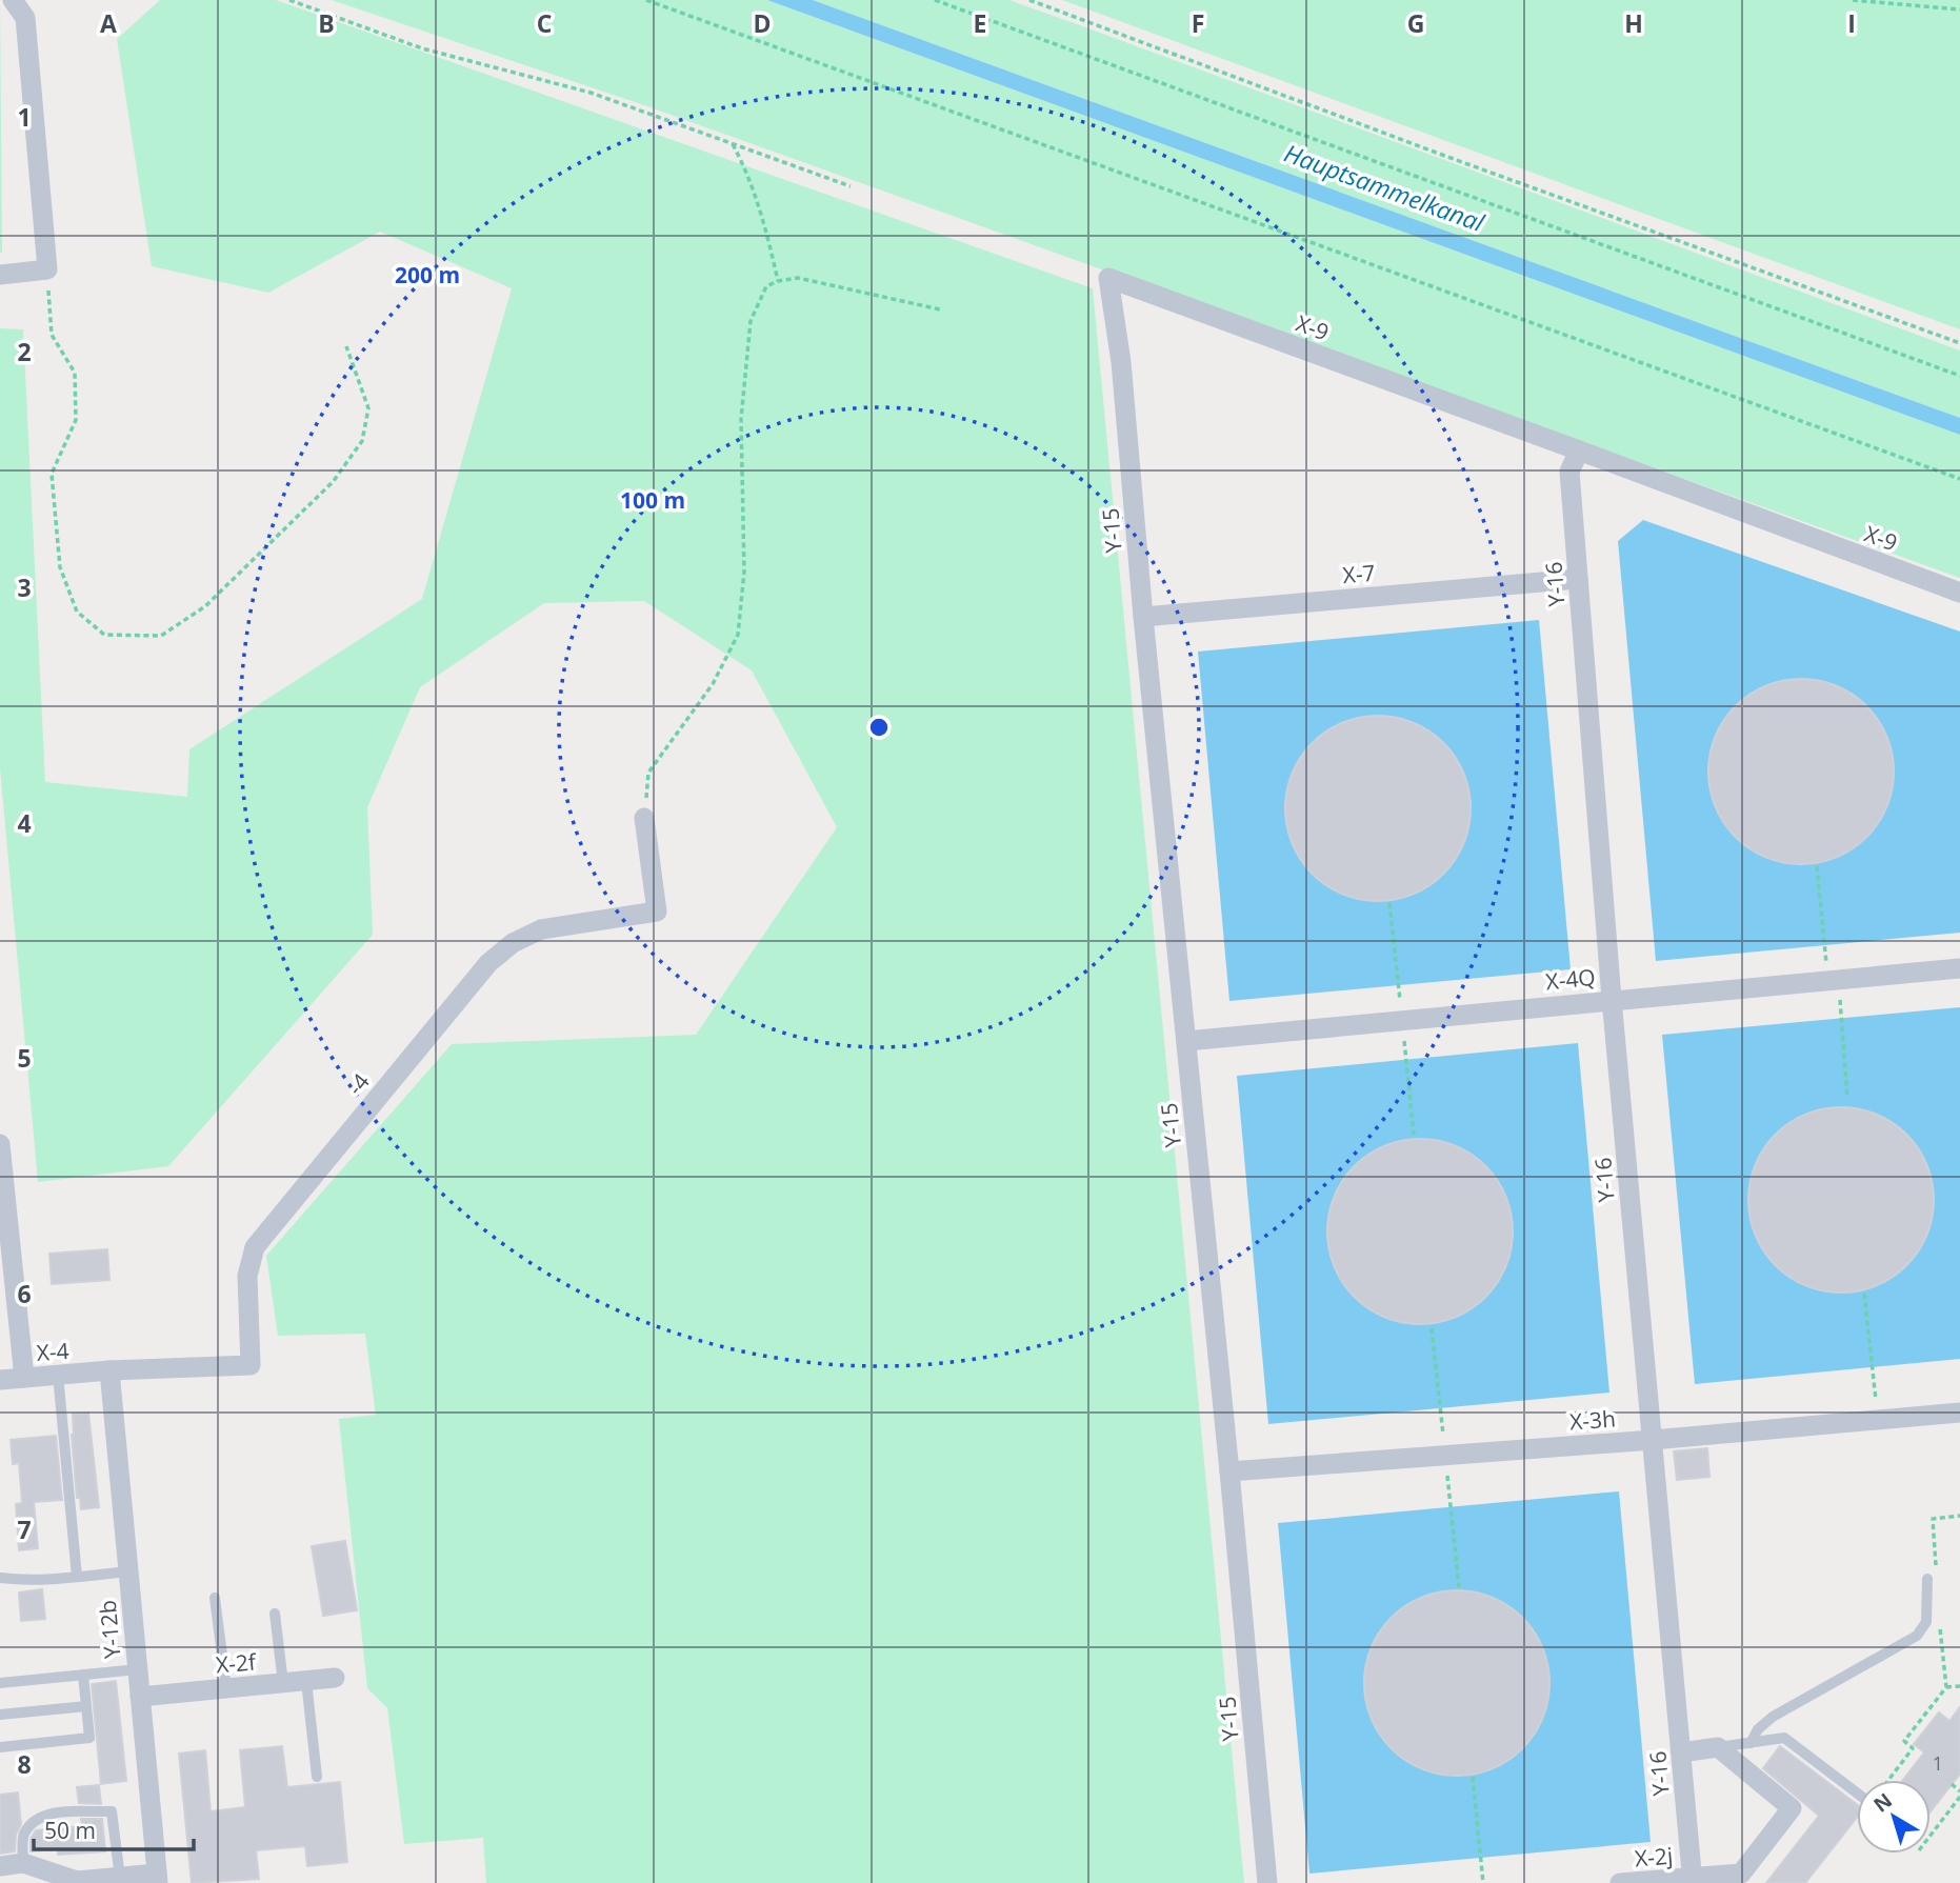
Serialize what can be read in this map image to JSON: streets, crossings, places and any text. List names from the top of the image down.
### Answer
{
  "streets": {
    "street": [
      "X-9",
      "Y-15",
      "X-7",
      "Y-16",
      "X-4Q",
      "-4",
      "X-4",
      "X-3h",
      "Y-12b",
      "X-2f",
      "X-2j"
    ]
  },
  "crossings": [
    ["X-9", "Y-15"],
    ["X-9", "Y-16"],
    ["Y-15", "X-7"],
    ["Y-15", "X-4Q"],
    ["Y-15", "X-3h"],
    ["X-7", "Y-16"],
    ["Y-16", "X-4Q"],
    ["Y-16", "X-3h"],
    ["Y-16", "X-2j"],
    ["-4", "X-4"],
    ["-4", "Y-12b"],
    ["X-4", "Y-12b"],
    ["Y-12b", "X-2f"]
  ],
  "water": ["Hauptsammelkanal"],
  "house_numbers": ["1"],
  "scale_bar": "50 m",
  "north": "top left",
  "grid": {
    "columns": [
      "A",
      "B",
      "C",
      "D",
      "E",
      "F",
      "G",
      "H",
      "I"
    ],
    "rows": [
      "1",
      "2",
      "3",
      "4",
      "5",
      "6",
      "7",
      "8"
    ]
  },
  "rings": ["200 m", "100 m"]
}
